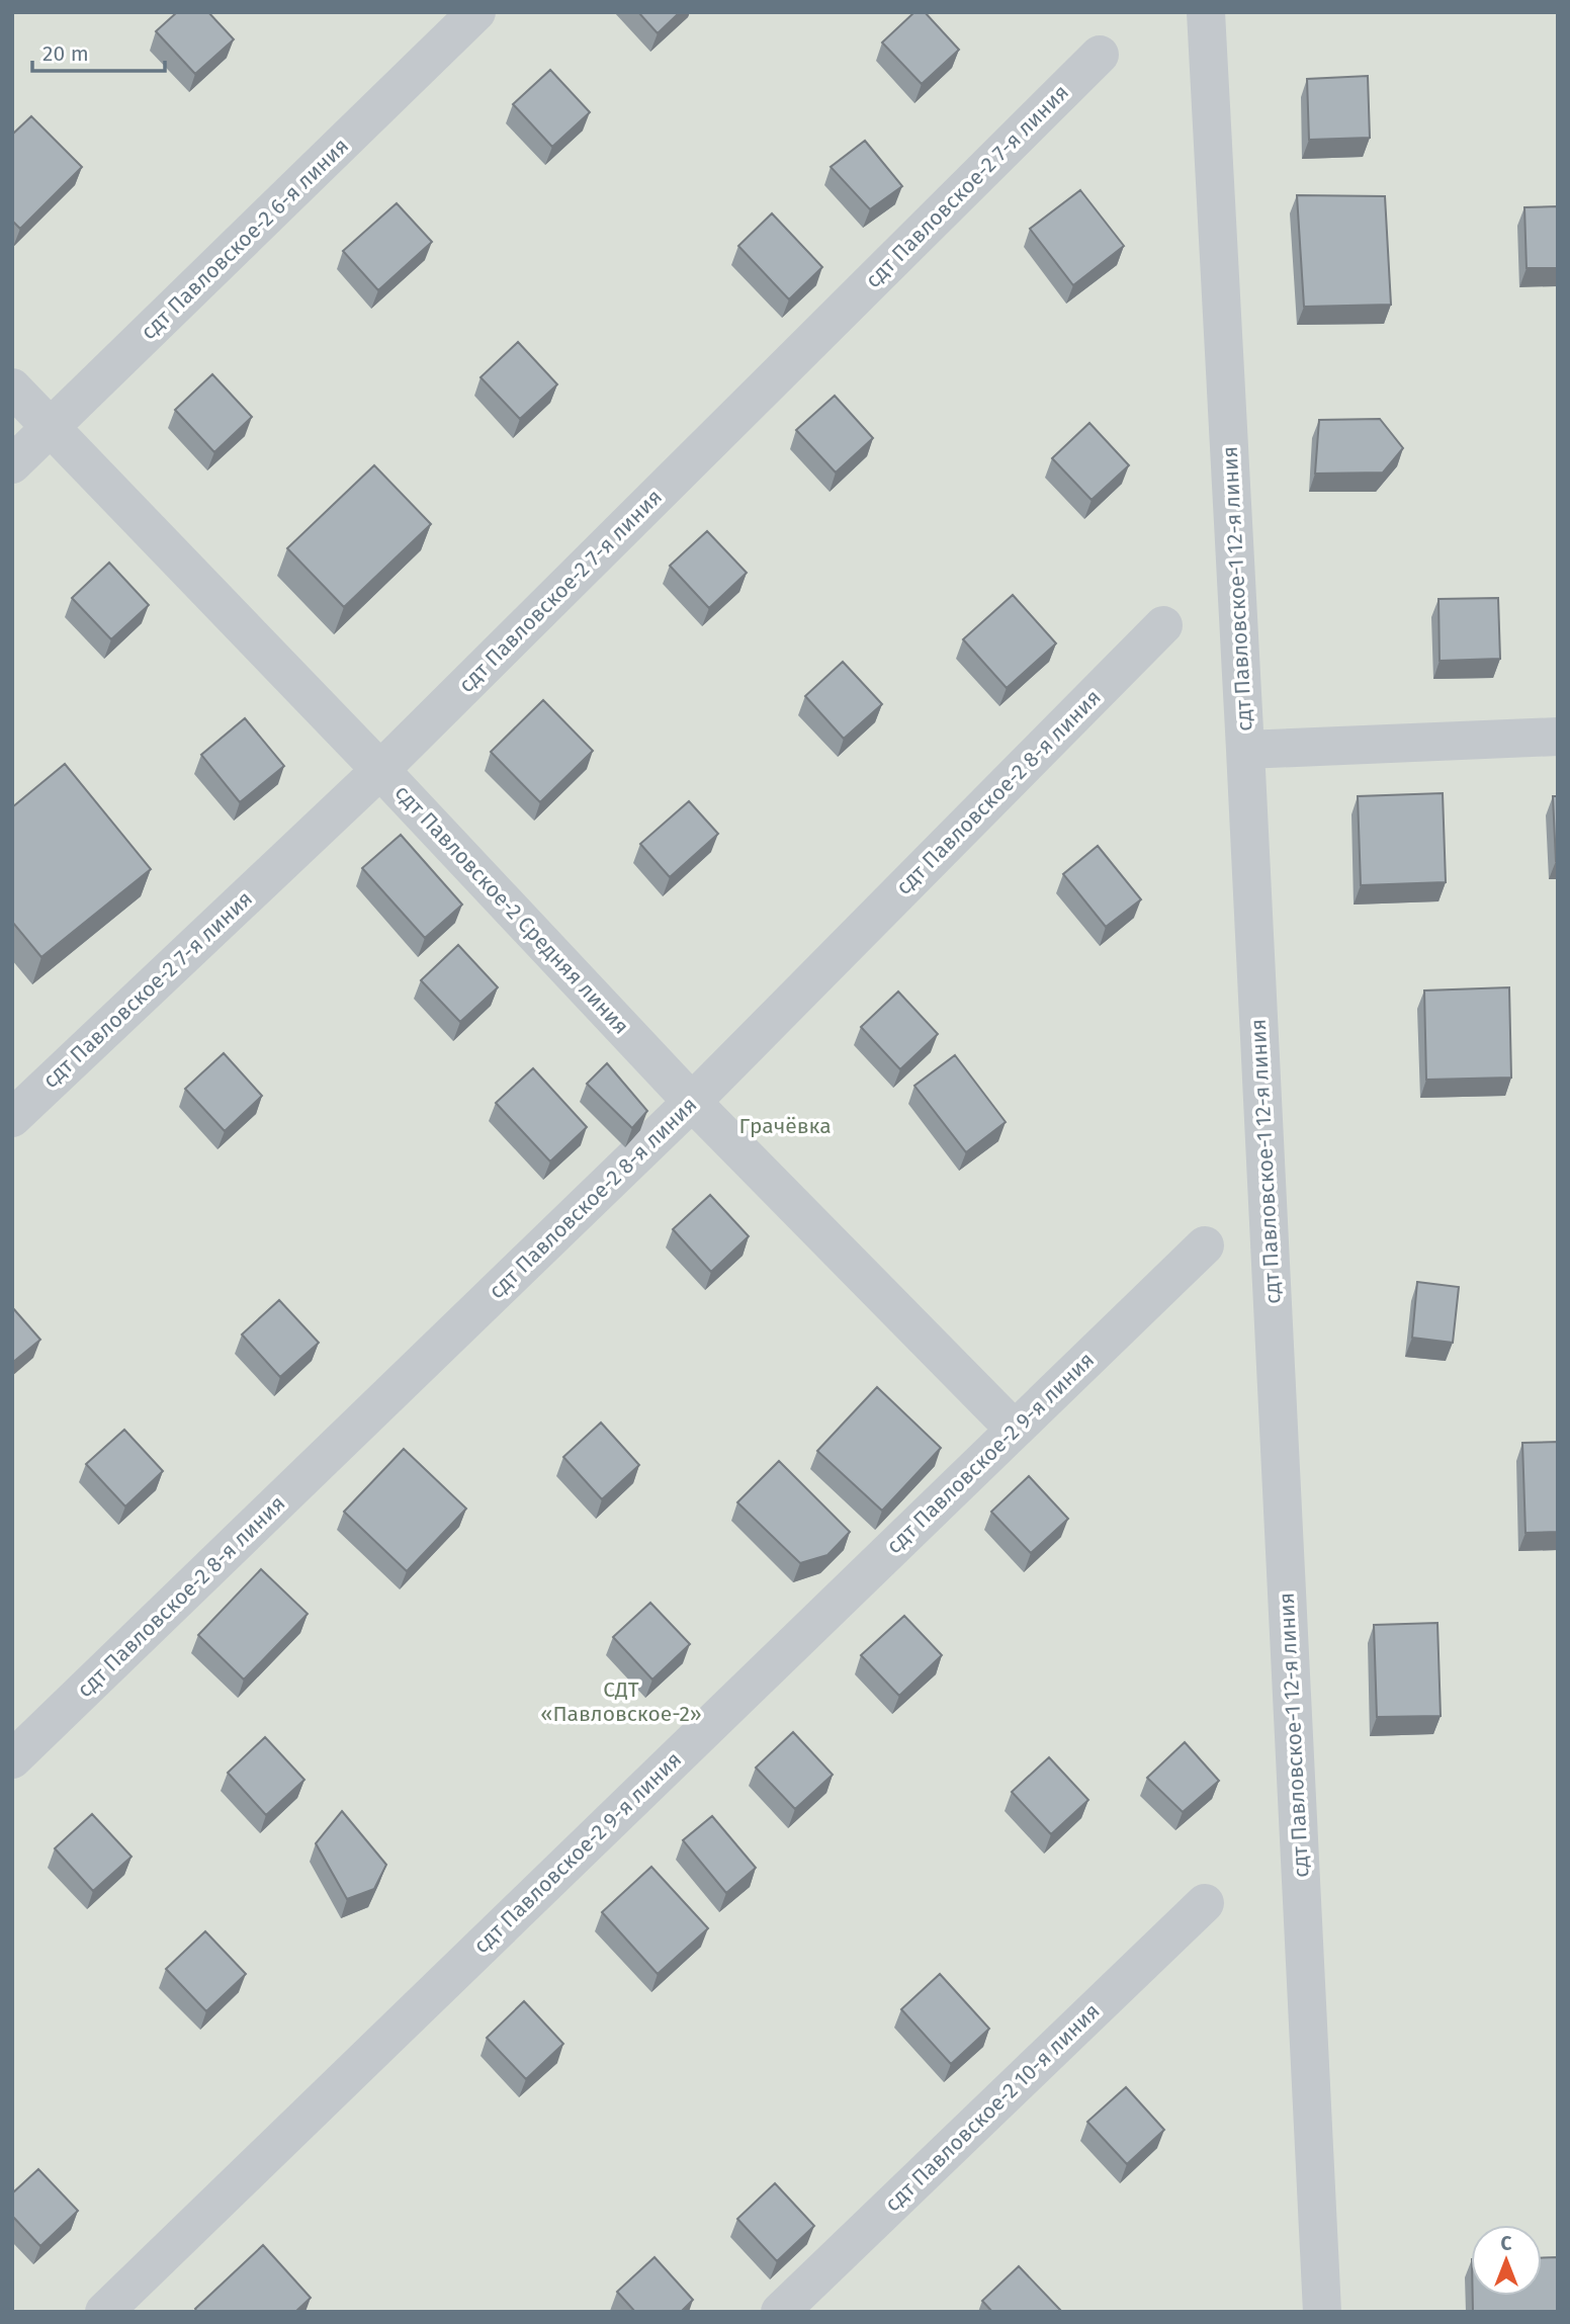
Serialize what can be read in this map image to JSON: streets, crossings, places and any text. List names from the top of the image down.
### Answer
{
  "streets": {
    "street": [
      "сдт Павловское-2 7-я линия",
      "сдт Павловское-2 6-я линия",
      "сдт Павловское-1 12-я линия",
      "сдт Павловское-2 8-я линия",
      "сдт Павловское-2 Средняя линия",
      "сдт Павловское-2 9-я линия",
      "сдт Павловское-2 10-я линия"
    ]
  },
  "crossings": [
    ["сдт Павловское-2 7-я линия", "сдт Павловское-2 Средняя линия"],
    ["сдт Павловское-2 6-я линия", "сдт Павловское-2 Средняя линия"],
    ["сдт Павловское-2 8-я линия", "сдт Павловское-2 Средняя линия"],
    ["сдт Павловское-2 Средняя линия", "сдт Павловское-2 9-я линия"]
  ],
  "parks": ["Грачёвка", "СДТ «Павловское-2»"],
  "scale_bar": "20 m",
  "north": "top"
}
